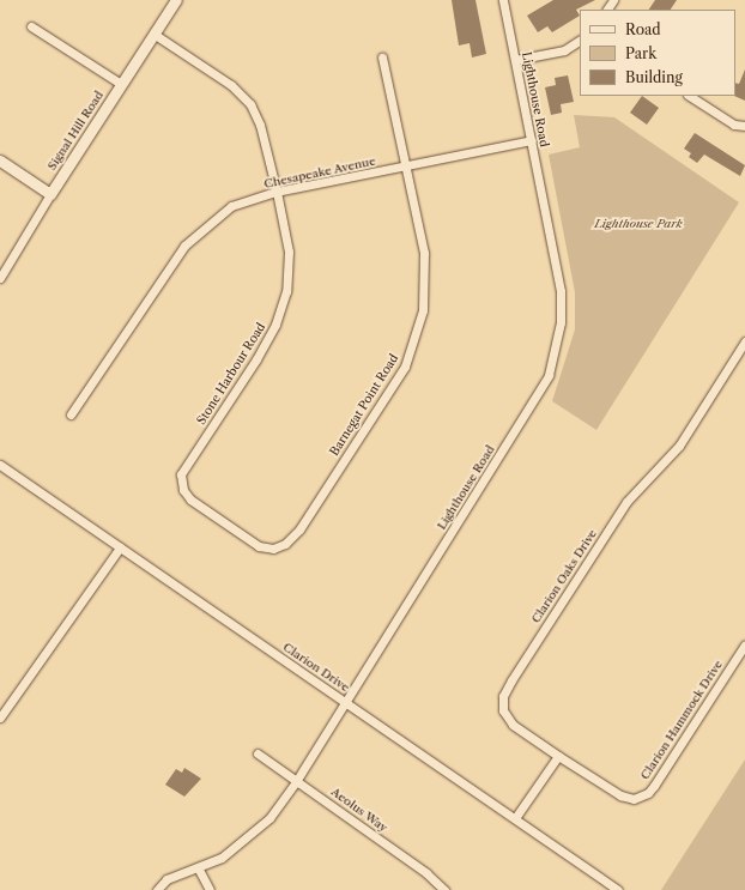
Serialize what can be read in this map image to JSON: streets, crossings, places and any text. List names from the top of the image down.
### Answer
{
  "streets": {
    "street": [
      "Lighthouse Road",
      "Signal Hill Road",
      "Chesapeake Avenue",
      "Stone Harbour Road",
      "Barnegat Point Road",
      "Clarion Oaks Drive",
      "Clarion Drive",
      "Clarion Hammock Drive",
      "Aeolus Way"
    ]
  },
  "crossings": [
    ["Lighthouse Road", "Chesapeake Avenue"],
    ["Lighthouse Road", "Clarion Drive"],
    ["Lighthouse Road", "Aeolus Way"],
    ["Signal Hill Road", "Stone Harbour Road"],
    ["Chesapeake Avenue", "Stone Harbour Road"],
    ["Chesapeake Avenue", "Barnegat Point Road"],
    ["Stone Harbour Road", "Barnegat Point Road"],
    ["Clarion Oaks Drive", "Clarion Hammock Drive"]
  ],
  "parks": ["Lighthouse Park"],
  "legend": ["Road", "Park", "Building"]
}
